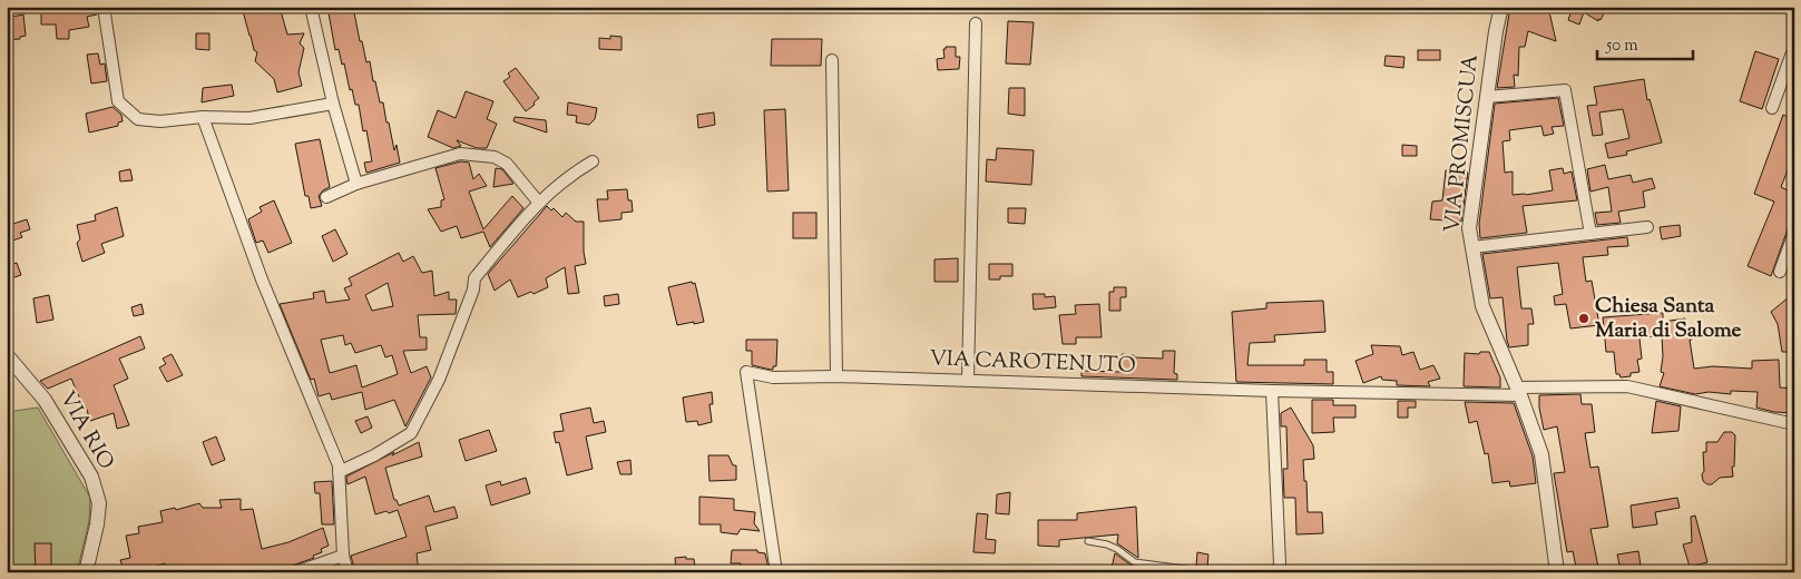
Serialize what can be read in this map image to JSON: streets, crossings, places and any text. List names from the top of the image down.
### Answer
{
  "streets": {
    "street": ["VIA PROMISCUA", "VIA CAROTENUTO", "VIA RIO"]
  },
  "crossings": [
    ["VIA PROMISCUA", "VIA CAROTENUTO"]
  ],
  "places": ["Chiesa Santa Maria di Salome"],
  "scale_bar": "50 m"
}
